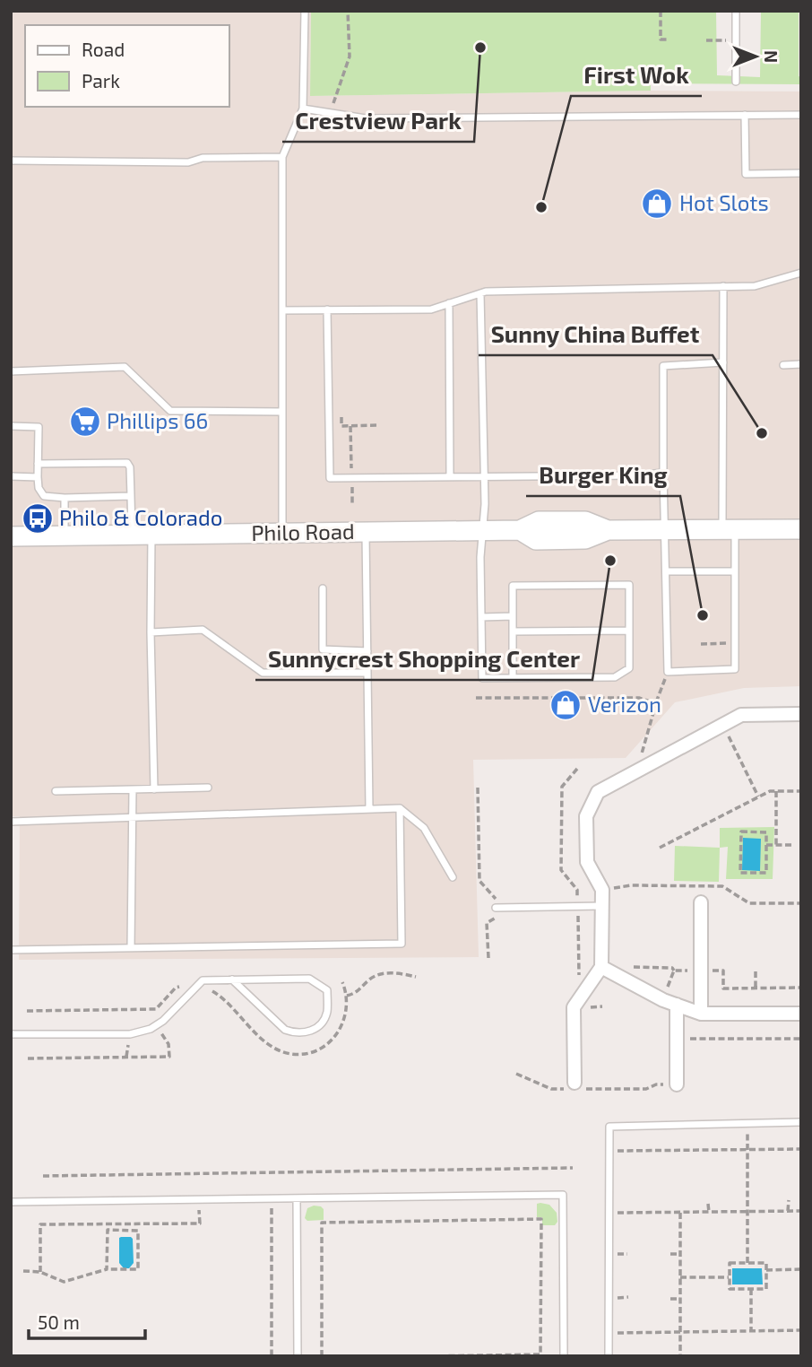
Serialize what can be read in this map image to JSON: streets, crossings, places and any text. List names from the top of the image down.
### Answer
{
  "streets": {
    "main road": ["Philo Road"]
  },
  "places": {
    "other": [
      "Crestview Park",
      "First Wok",
      "Sunny China Buffet",
      "Sunnycrest Shopping Center",
      "Burger King"
    ],
    "shop": ["Hot Slots", "Verizon"],
    "supermarket": ["Phillips 66"],
    "bus stop": ["Philo & Colorado"]
  },
  "legend": ["Road", "Park"],
  "scale_bar": "50 m",
  "north": "right"
}
